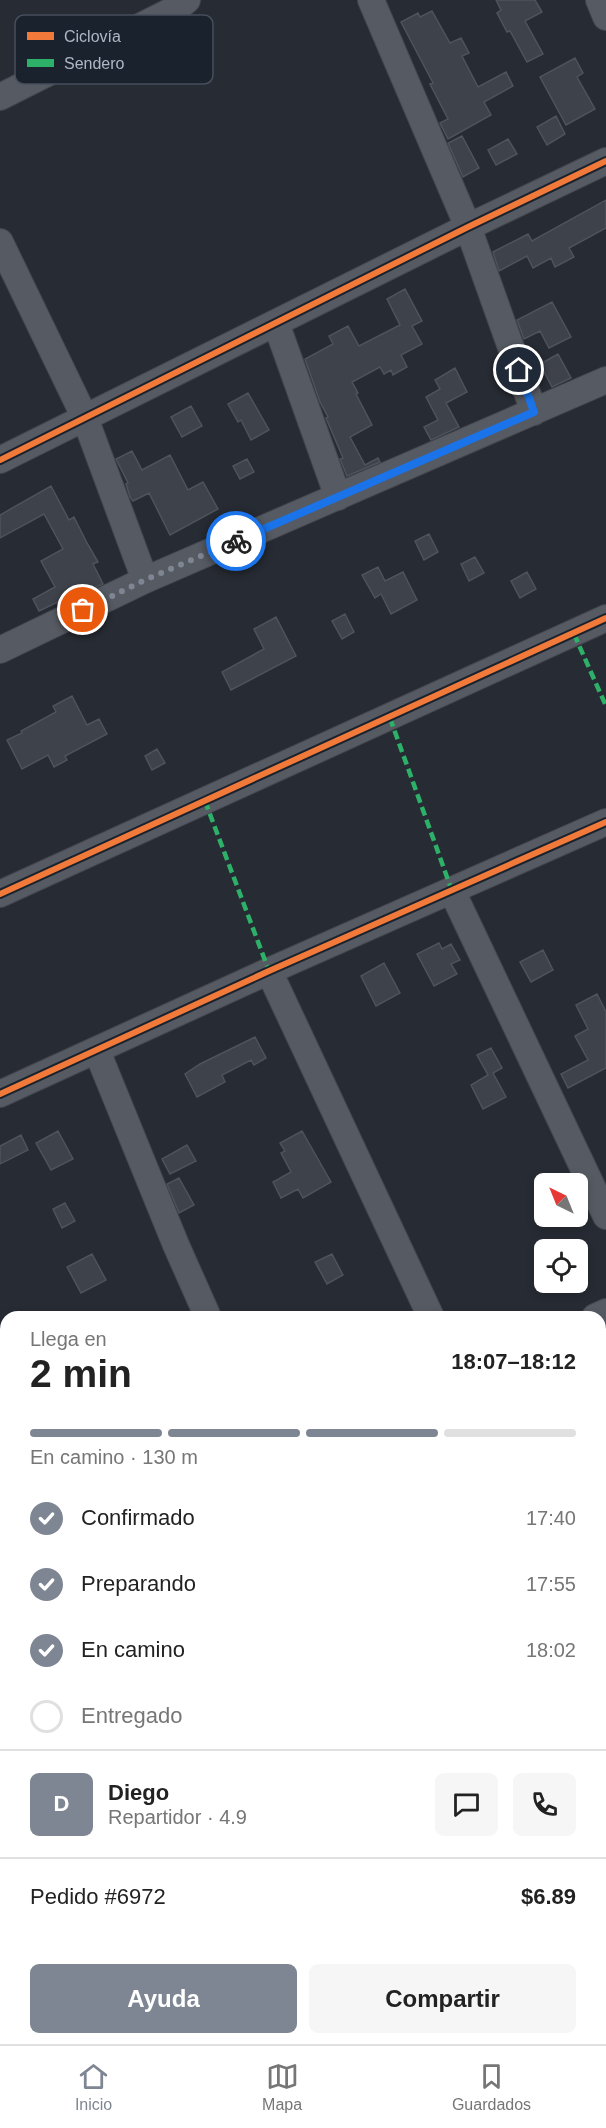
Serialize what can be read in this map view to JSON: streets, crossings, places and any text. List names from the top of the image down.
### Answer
{
  "legend": ["Ciclovía", "Sendero"],
  "north": "top left",
  "page": {
    "heading": ["2 min", "Llega en", "18:07–18:12"],
    "panel": [
      "Diego",
      "Repartidor · 4.9",
      "Pedido #6972",
      "$6.89"
    ],
    "bar": "En camino · 130 m",
    "list": [
      ["Confirmado", "17:40"],
      ["Preparando", "17:55"],
      ["En camino", "18:02"],
      "Entregado"
    ],
    "round": "D",
    "buttons": ["Ayuda", "Compartir"],
    "tabs": ["Inicio", "Mapa", "Guardados"]
  }
}
